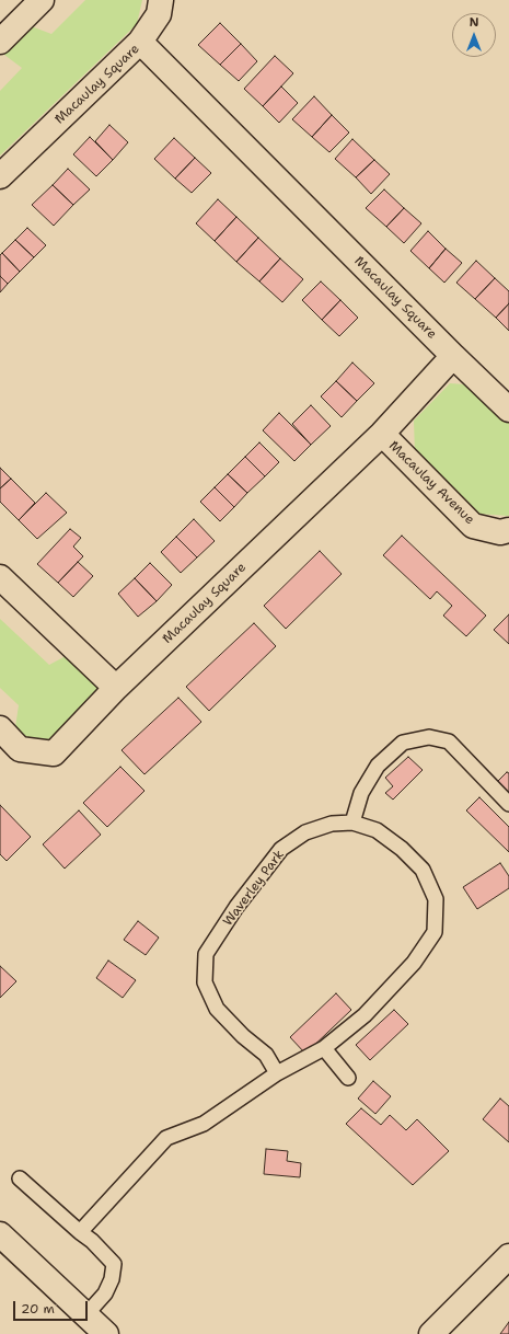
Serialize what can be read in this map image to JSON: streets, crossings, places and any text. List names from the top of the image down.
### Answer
{
  "streets": {
    "street": ["Macaulay Square", "Macaulay Avenue"],
    "lane": ["Waverley Park"]
  },
  "crossings": [
    ["Macaulay Square", "Macaulay Avenue"]
  ],
  "scale_bar": "20 m",
  "north": "top"
}
